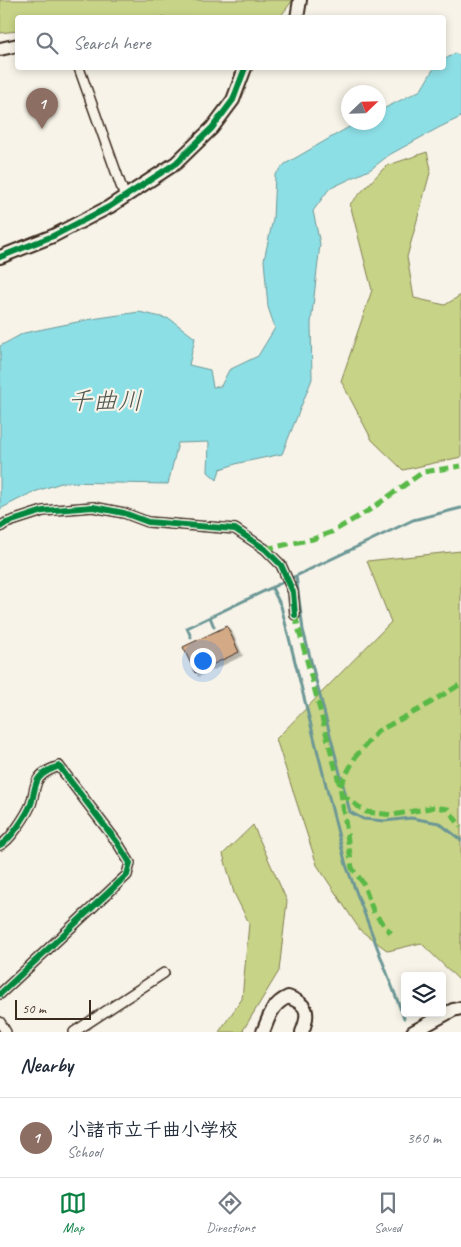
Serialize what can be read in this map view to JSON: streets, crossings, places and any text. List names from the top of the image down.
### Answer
{
  "water": ["千曲川"],
  "scale_bar": "50 m",
  "north": "top right",
  "page": {
    "search": "Search here",
    "pins": "1",
    "scale": "50 m",
    "heading": "Nearby",
    "list": [
      {
        "mark": "1",
        "name": "小諸市立千曲小学校",
        "note": "School",
        "value": "360 m"
      }
    ],
    "nav": ["Map", "Directions", "Saved"]
  }
}
